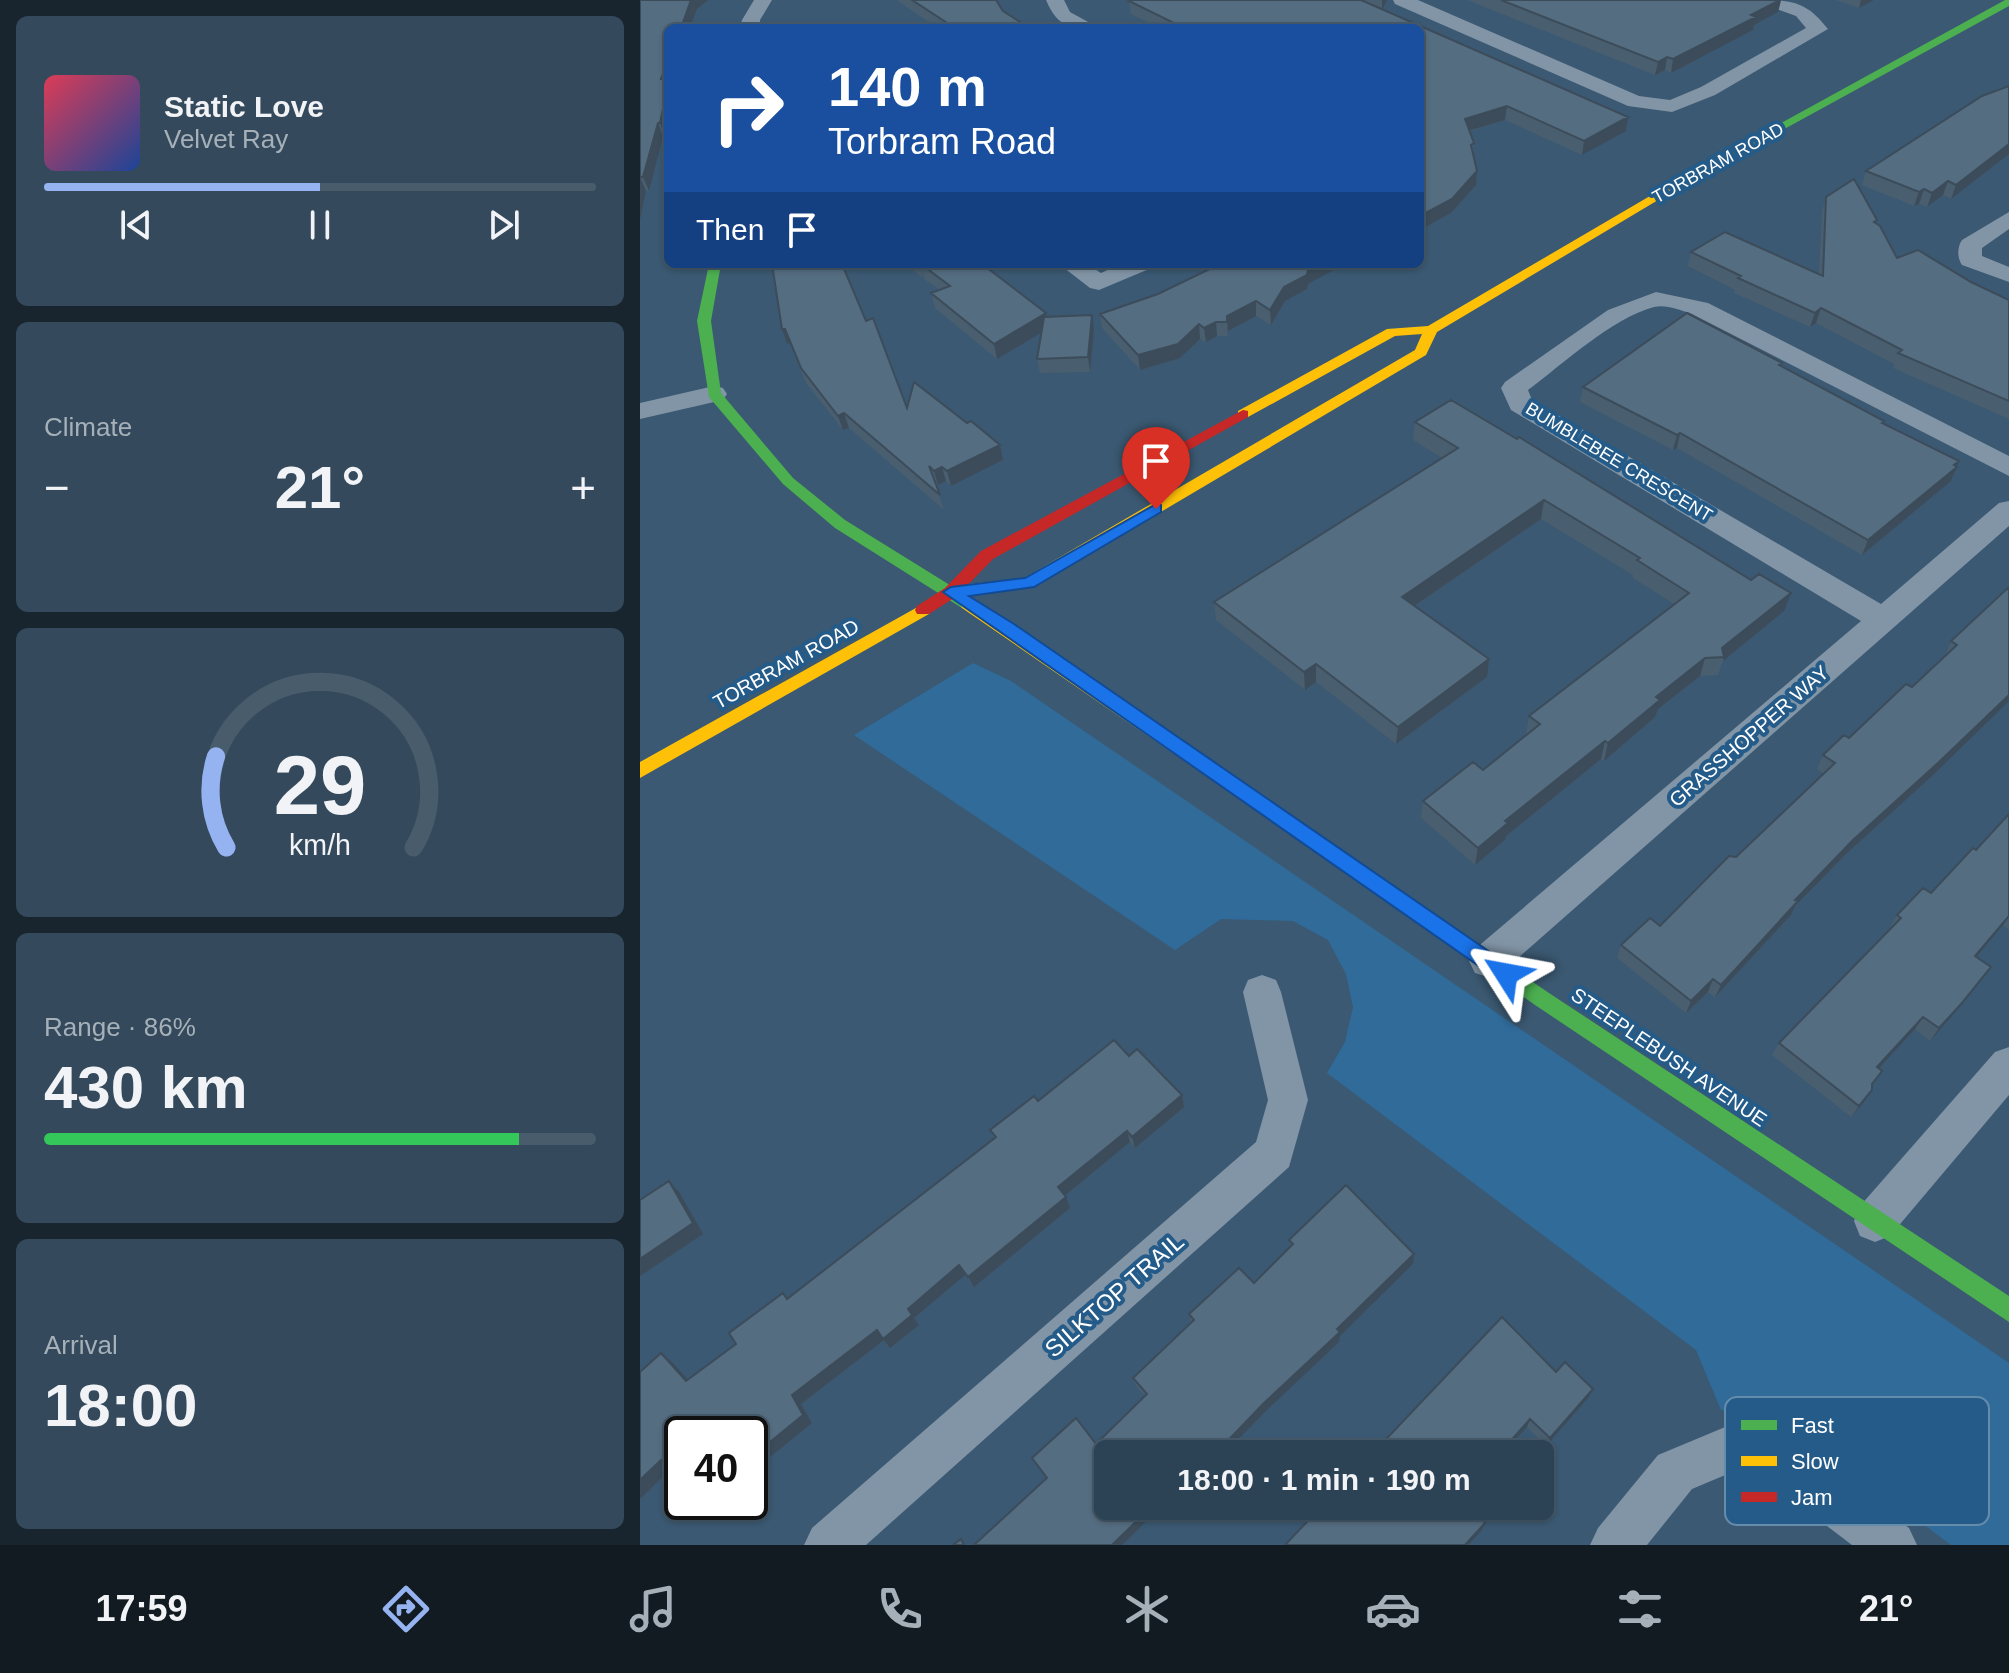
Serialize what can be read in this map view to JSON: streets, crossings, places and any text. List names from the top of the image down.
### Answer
{
  "streets": {
    "main road": ["TORBRAM ROAD", "STEEPLEBUSH AVENUE"],
    "street": ["BUMBLEBEE CRESCENT", "GRASSHOPPER WAY", "SILKTOP TRAIL"]
  },
  "crossings": [
    ["TORBRAM ROAD", "STEEPLEBUSH AVENUE"],
    ["BUMBLEBEE CRESCENT", "GRASSHOPPER WAY"],
    ["GRASSHOPPER WAY", "STEEPLEBUSH AVENUE"]
  ],
  "legend": ["Fast", "Slow", "Jam"],
  "page": {
    "turn": ["140 m", "Torbram Road"],
    "song": ["Static Love", "Velvet Ray"],
    "then": "Then",
    "tile": [
      "Climate",
      ["Range · 86%", "430 km"],
      ["Arrival", "18:00"]
    ],
    "heat": ["−", "21°", "+"],
    "limit": "40",
    "trip": "18:00 · 1 min · 190 m",
    "tabs": ["17:59", "21°"],
    "gauge": ["29", "km/h"]
  }
}
